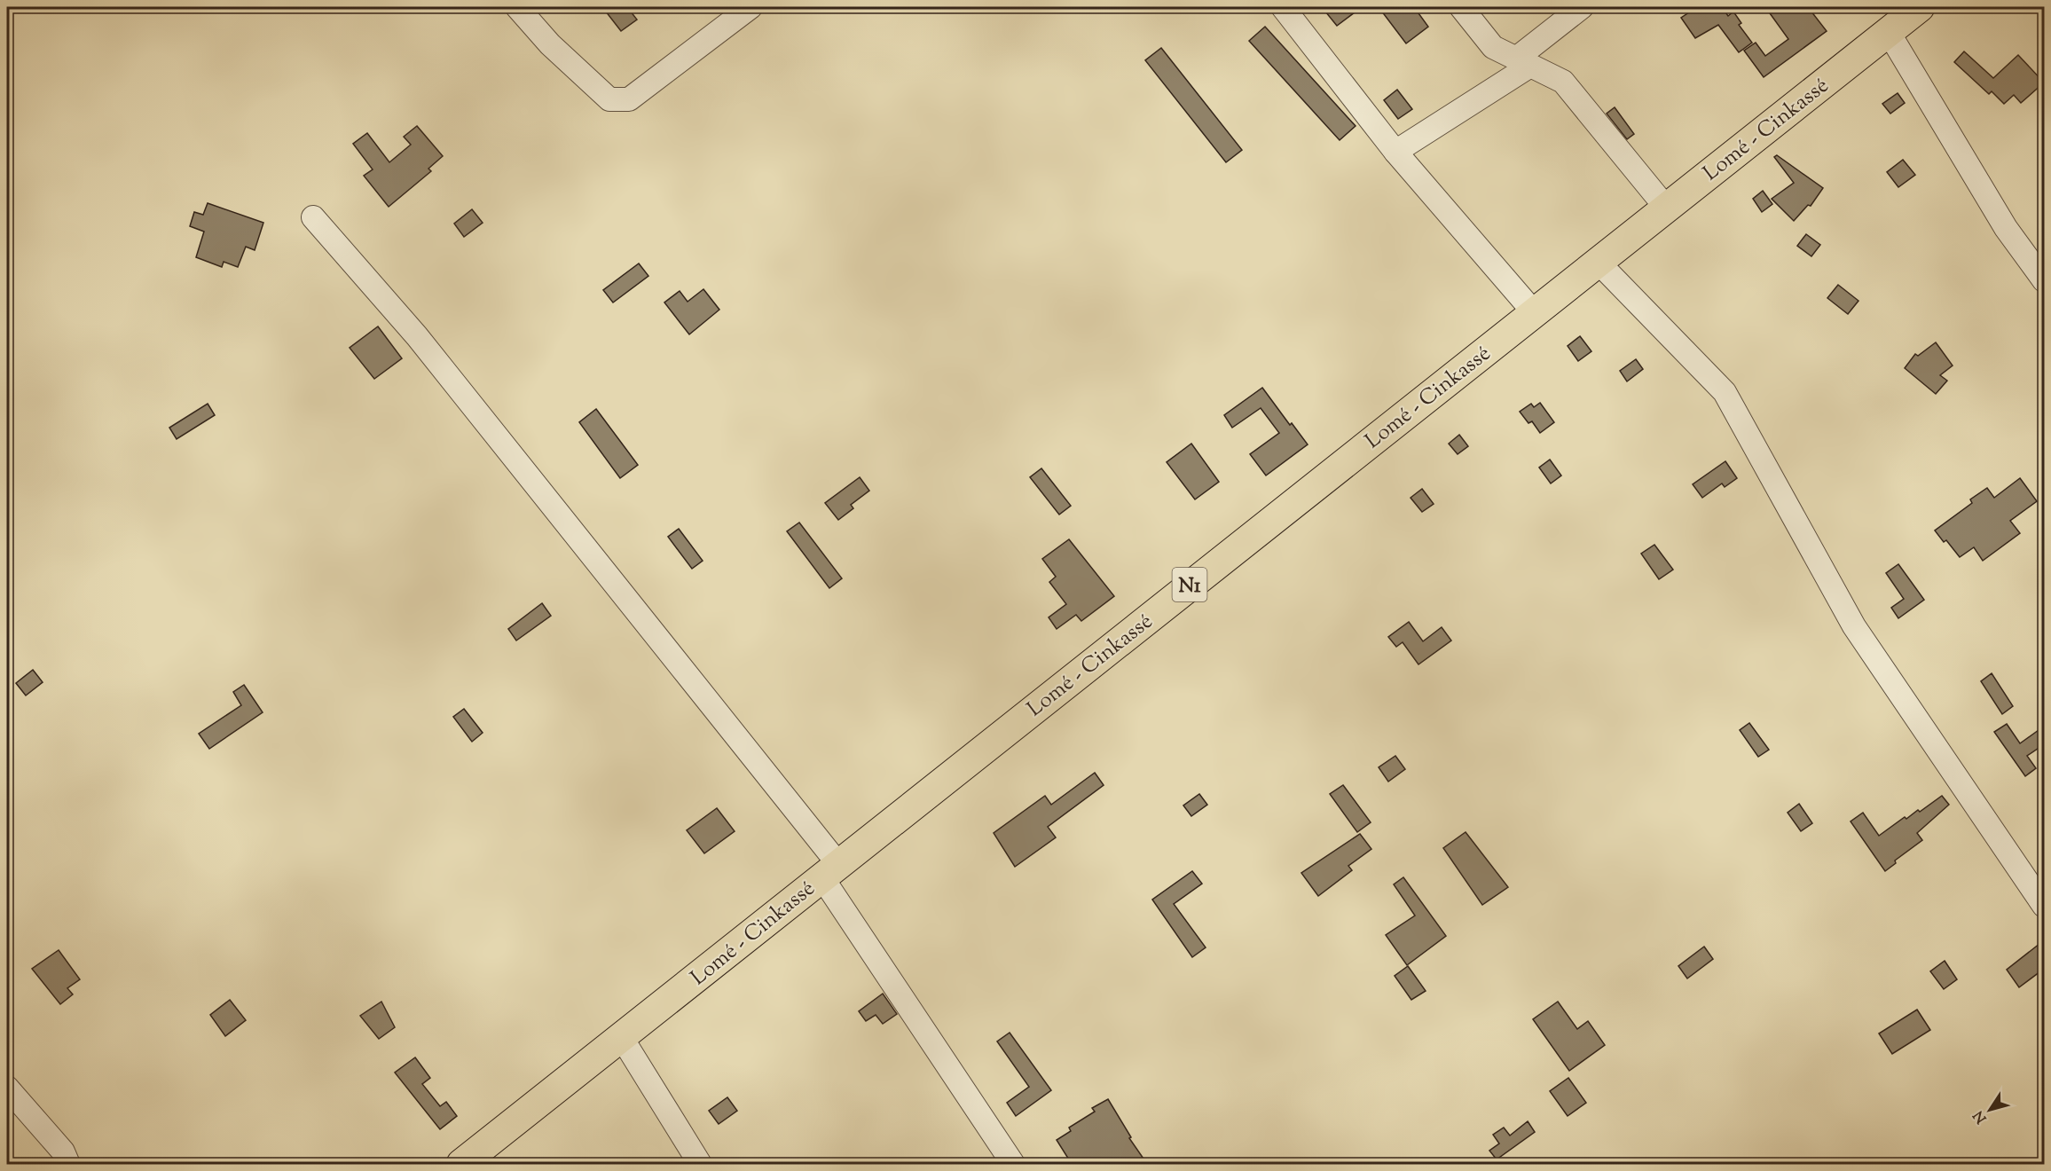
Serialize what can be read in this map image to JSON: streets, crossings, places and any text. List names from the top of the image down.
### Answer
{
  "streets": {
    "highway": ["Lomé - Cinkassé", "N1"]
  },
  "north": "bottom left"
}
